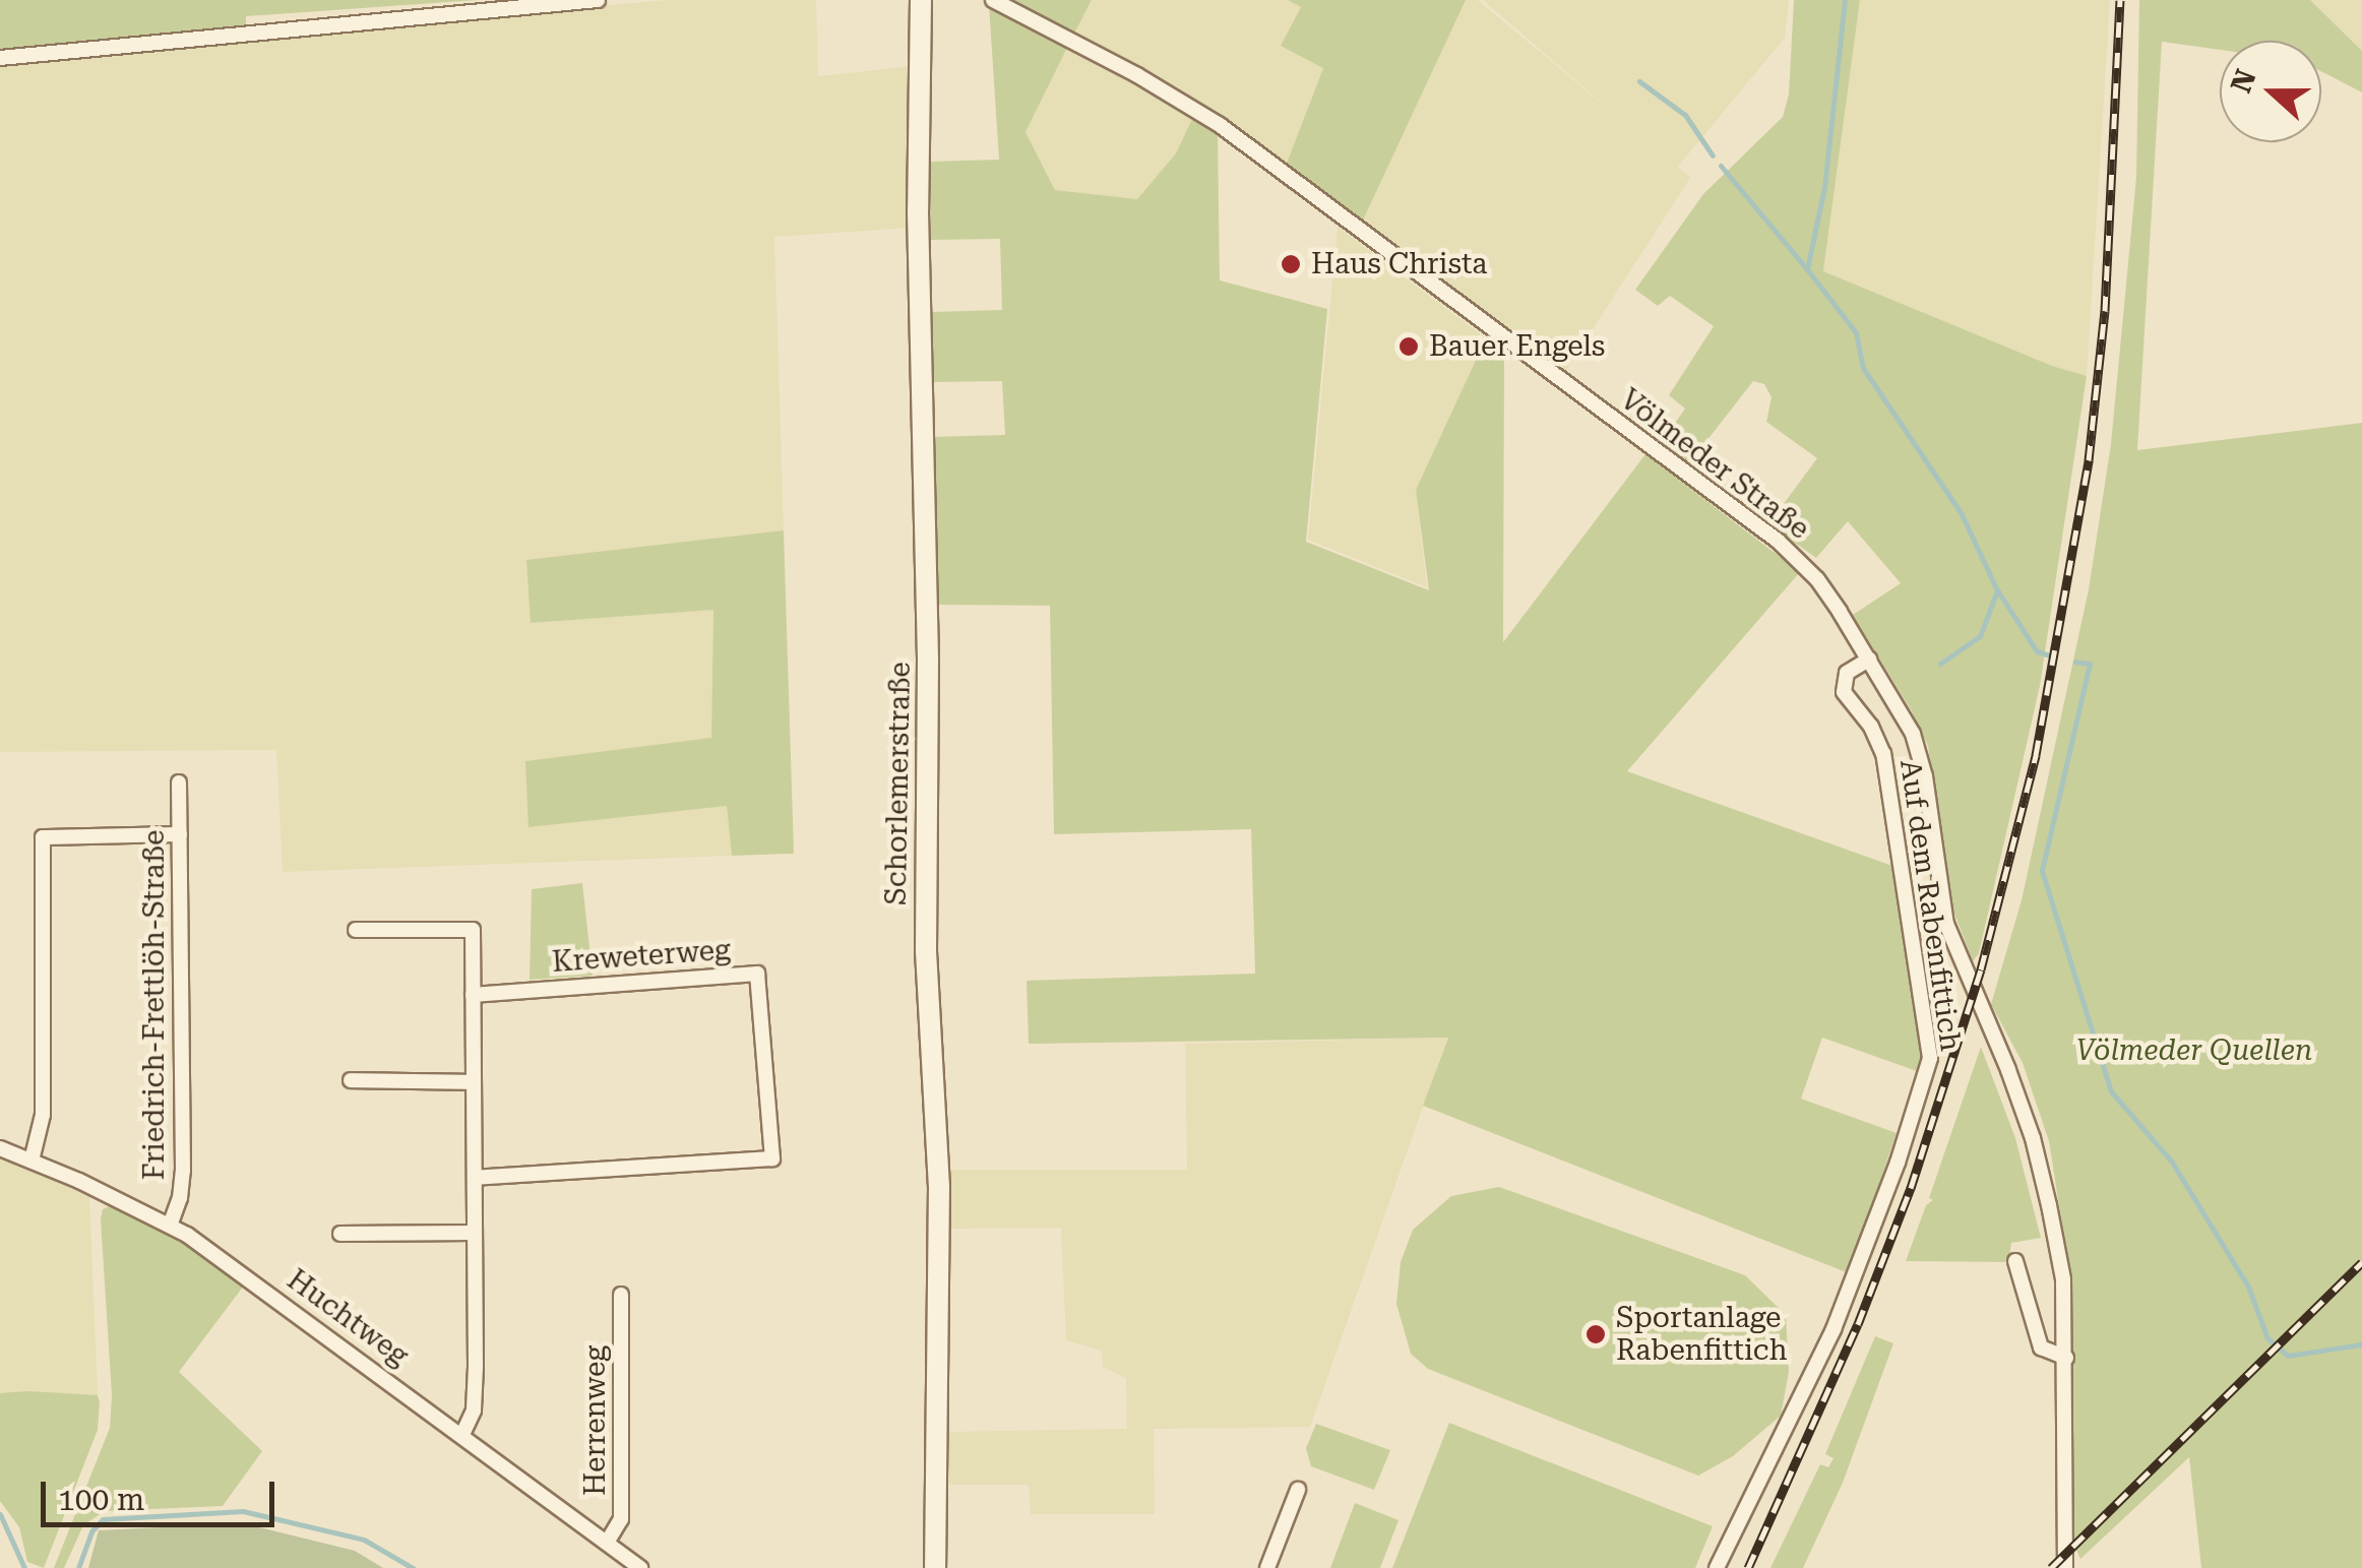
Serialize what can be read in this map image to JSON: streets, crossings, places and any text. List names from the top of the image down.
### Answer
{
  "streets": {
    "street": [
      "Völmeder Straße",
      "Schorlemerstraße",
      "Auf dem Rabenfittich",
      "Kreweterweg",
      "Friedrich-Frettlöh-Straße",
      "Huchtweg",
      "Herrenweg"
    ]
  },
  "crossings": [
    ["Völmeder Straße", "Auf dem Rabenfittich"],
    ["Friedrich-Frettlöh-Straße", "Huchtweg"],
    ["Huchtweg", "Herrenweg"]
  ],
  "parks": ["Völmeder Quellen"],
  "places": ["Haus Christa", "Bauer Engels", "Sportanlage Rabenfittich"],
  "scale_bar": "100 m",
  "north": "left"
}
